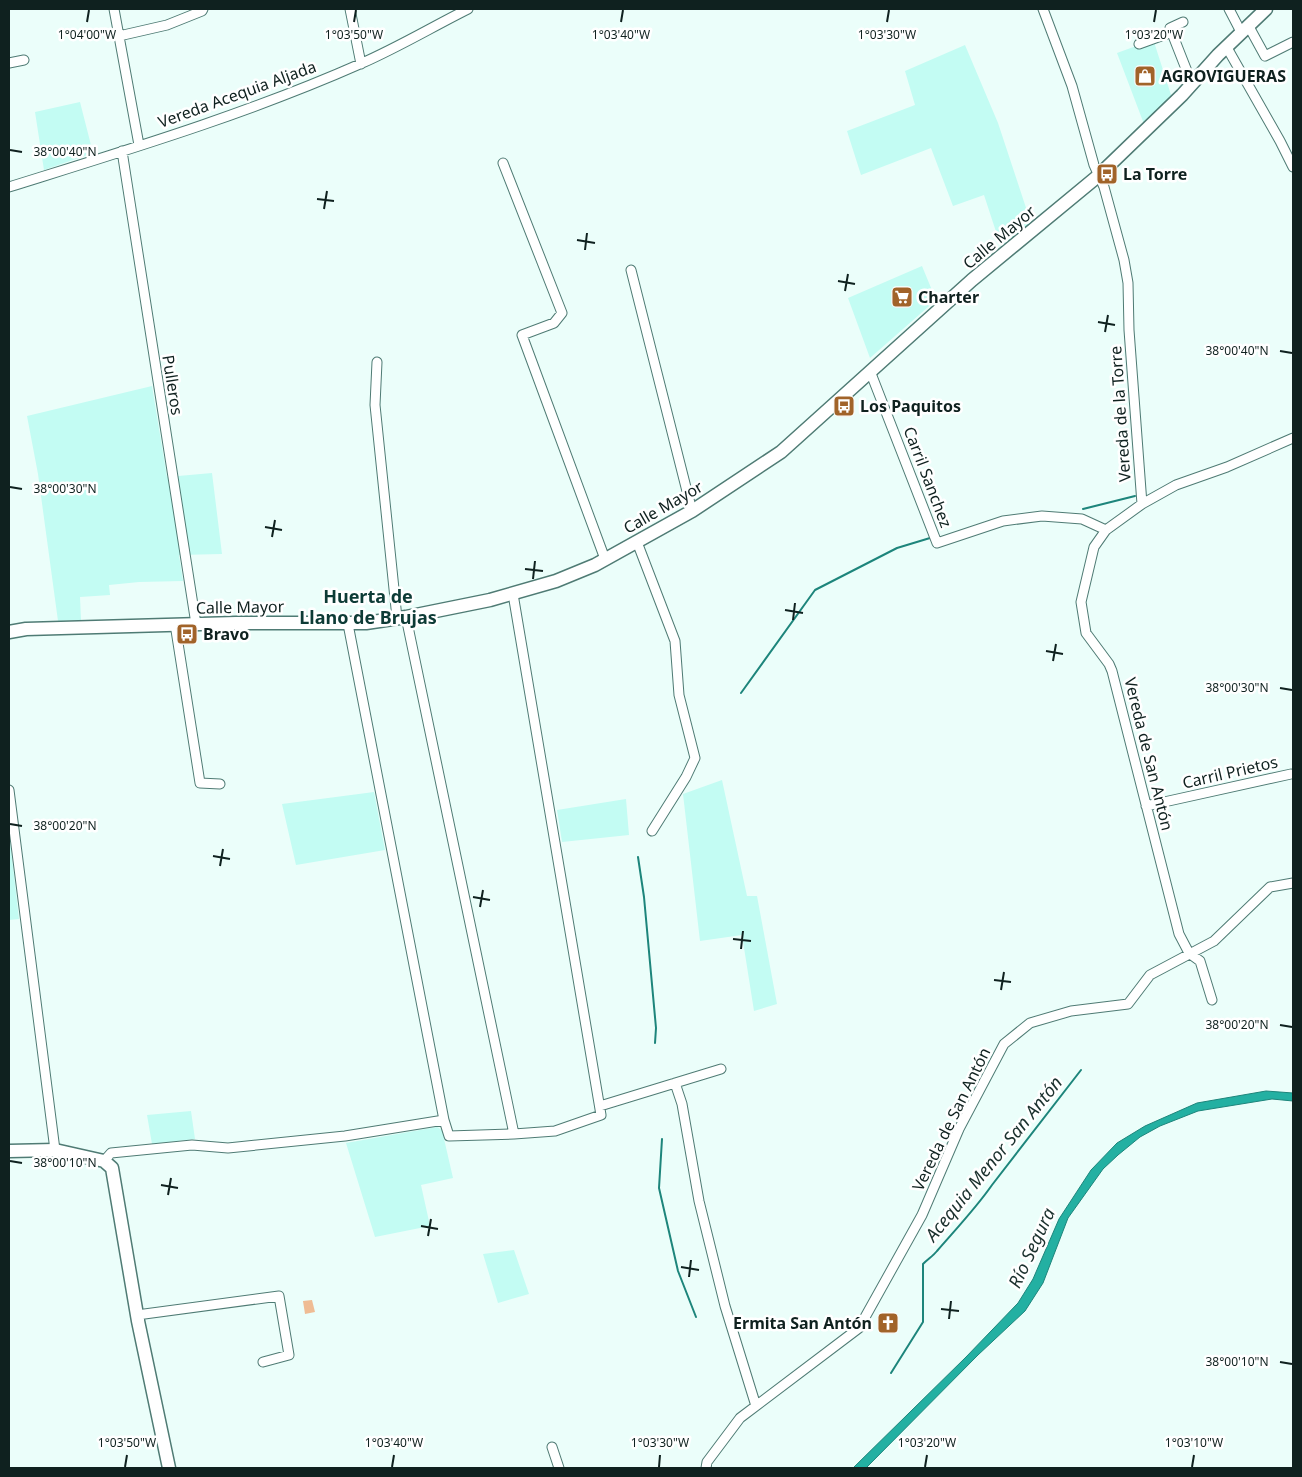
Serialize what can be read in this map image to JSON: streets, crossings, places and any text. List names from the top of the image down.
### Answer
{
  "streets": {
    "main road": ["Calle Mayor"],
    "street": [
      "Vereda Acequia Aljada",
      "Pulleros",
      "Vereda de la Torre",
      "Carril Sanchez",
      "Vereda de San Antón",
      "Carril Prietos"
    ]
  },
  "crossings": [
    ["Vereda Acequia Aljada", "Pulleros"],
    ["Calle Mayor", "Pulleros"],
    ["Calle Mayor", "Vereda de la Torre"],
    ["Calle Mayor", "Carril Sanchez"],
    ["Vereda de la Torre", "Vereda de San Antón"],
    ["Carril Sanchez", "Vereda de San Antón"],
    ["Vereda de San Antón", "Carril Prietos"]
  ],
  "districts": ["Huerta de Llano de Brujas"],
  "water": ["Acequia Menor San Antón", "Río Segura"],
  "places": {
    "shop": ["AGROVIGUERAS"],
    "bus stop": ["La Torre", "Los Paquitos", "Bravo"],
    "supermarket": ["Charter"],
    "church": ["Ermita San Antón"]
  },
  "coordinates": [
    "1°04'00\"W",
    "1°03'50\"W",
    "1°03'40\"W",
    "1°03'30\"W",
    "1°03'20\"W",
    "38°00'40\"N",
    "38°00'30\"N",
    "38°00'20\"N",
    "38°00'10\"N",
    "1°03'10\"W"
  ]
}
